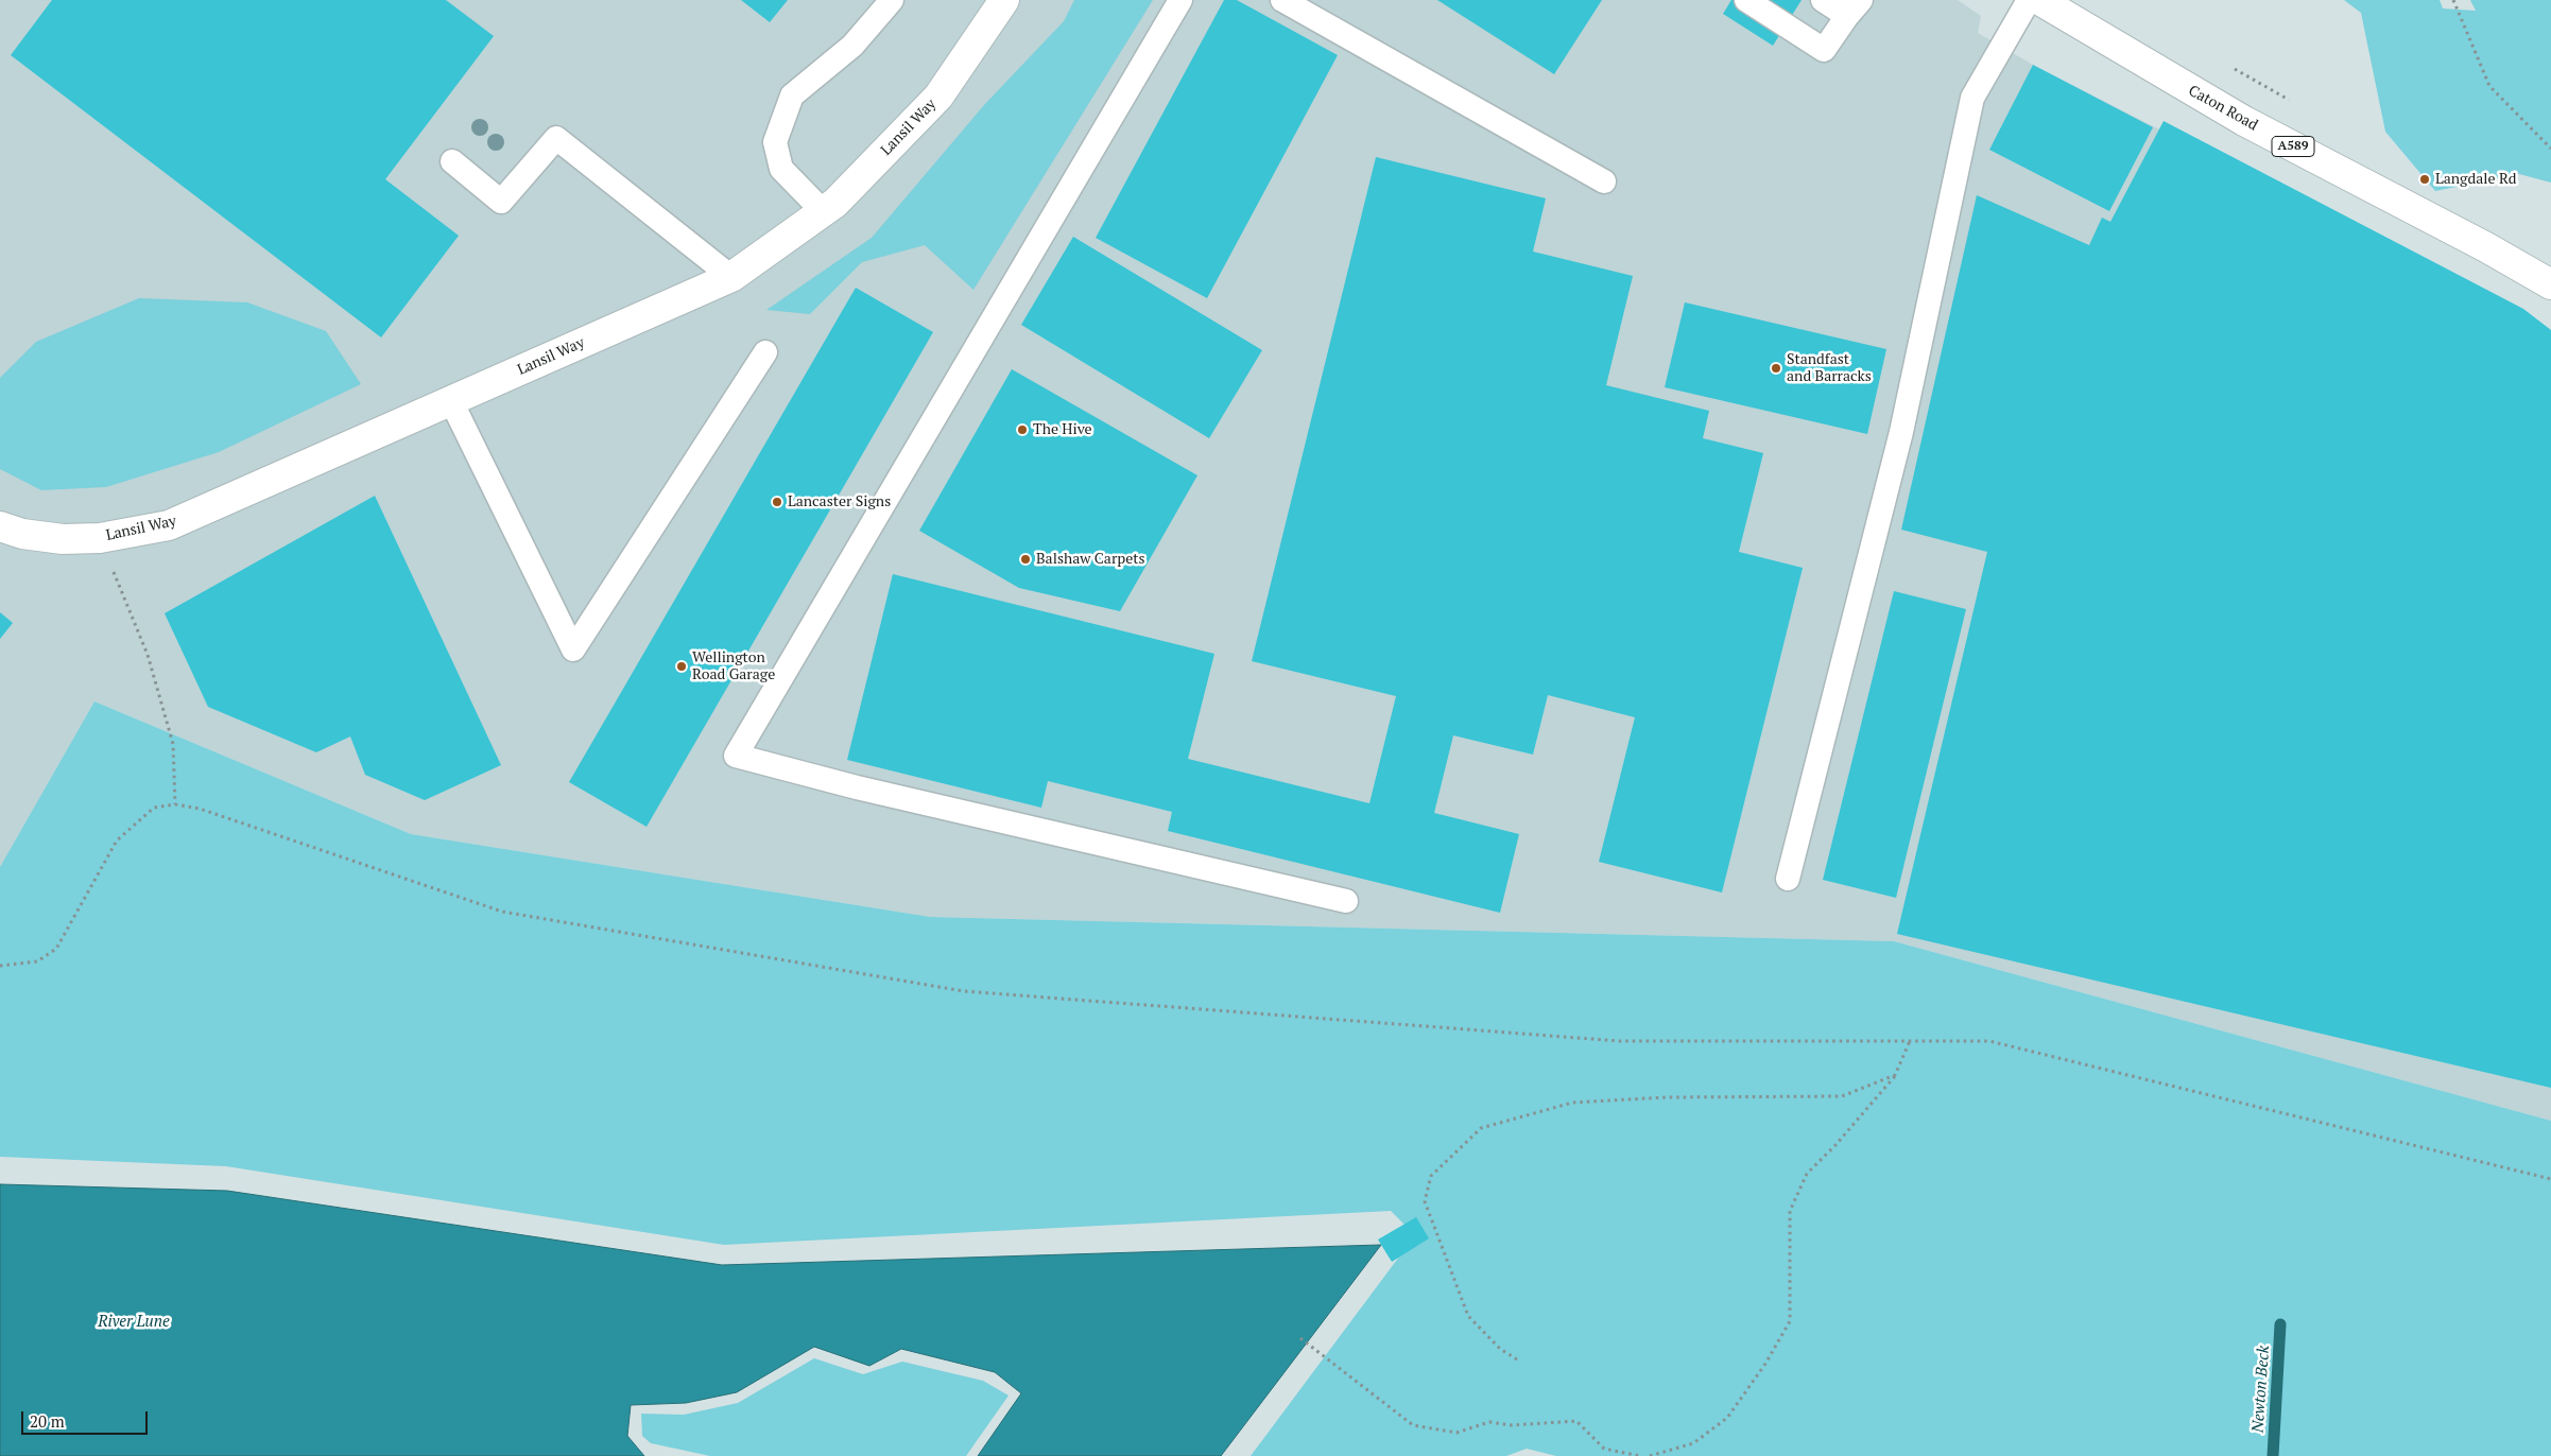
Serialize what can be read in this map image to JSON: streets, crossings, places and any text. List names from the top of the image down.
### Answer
{
  "streets": {
    "street": ["Caton Road", "Lansil Way", "A589"]
  },
  "water": ["River Lune", "Newton Beck"],
  "places": [
    "Langdale Rd",
    "Standfast and Barracks",
    "The Hive",
    "Lancaster Signs",
    "Balshaw Carpets",
    "Wellington Road Garage"
  ],
  "scale_bar": "20 m"
}
